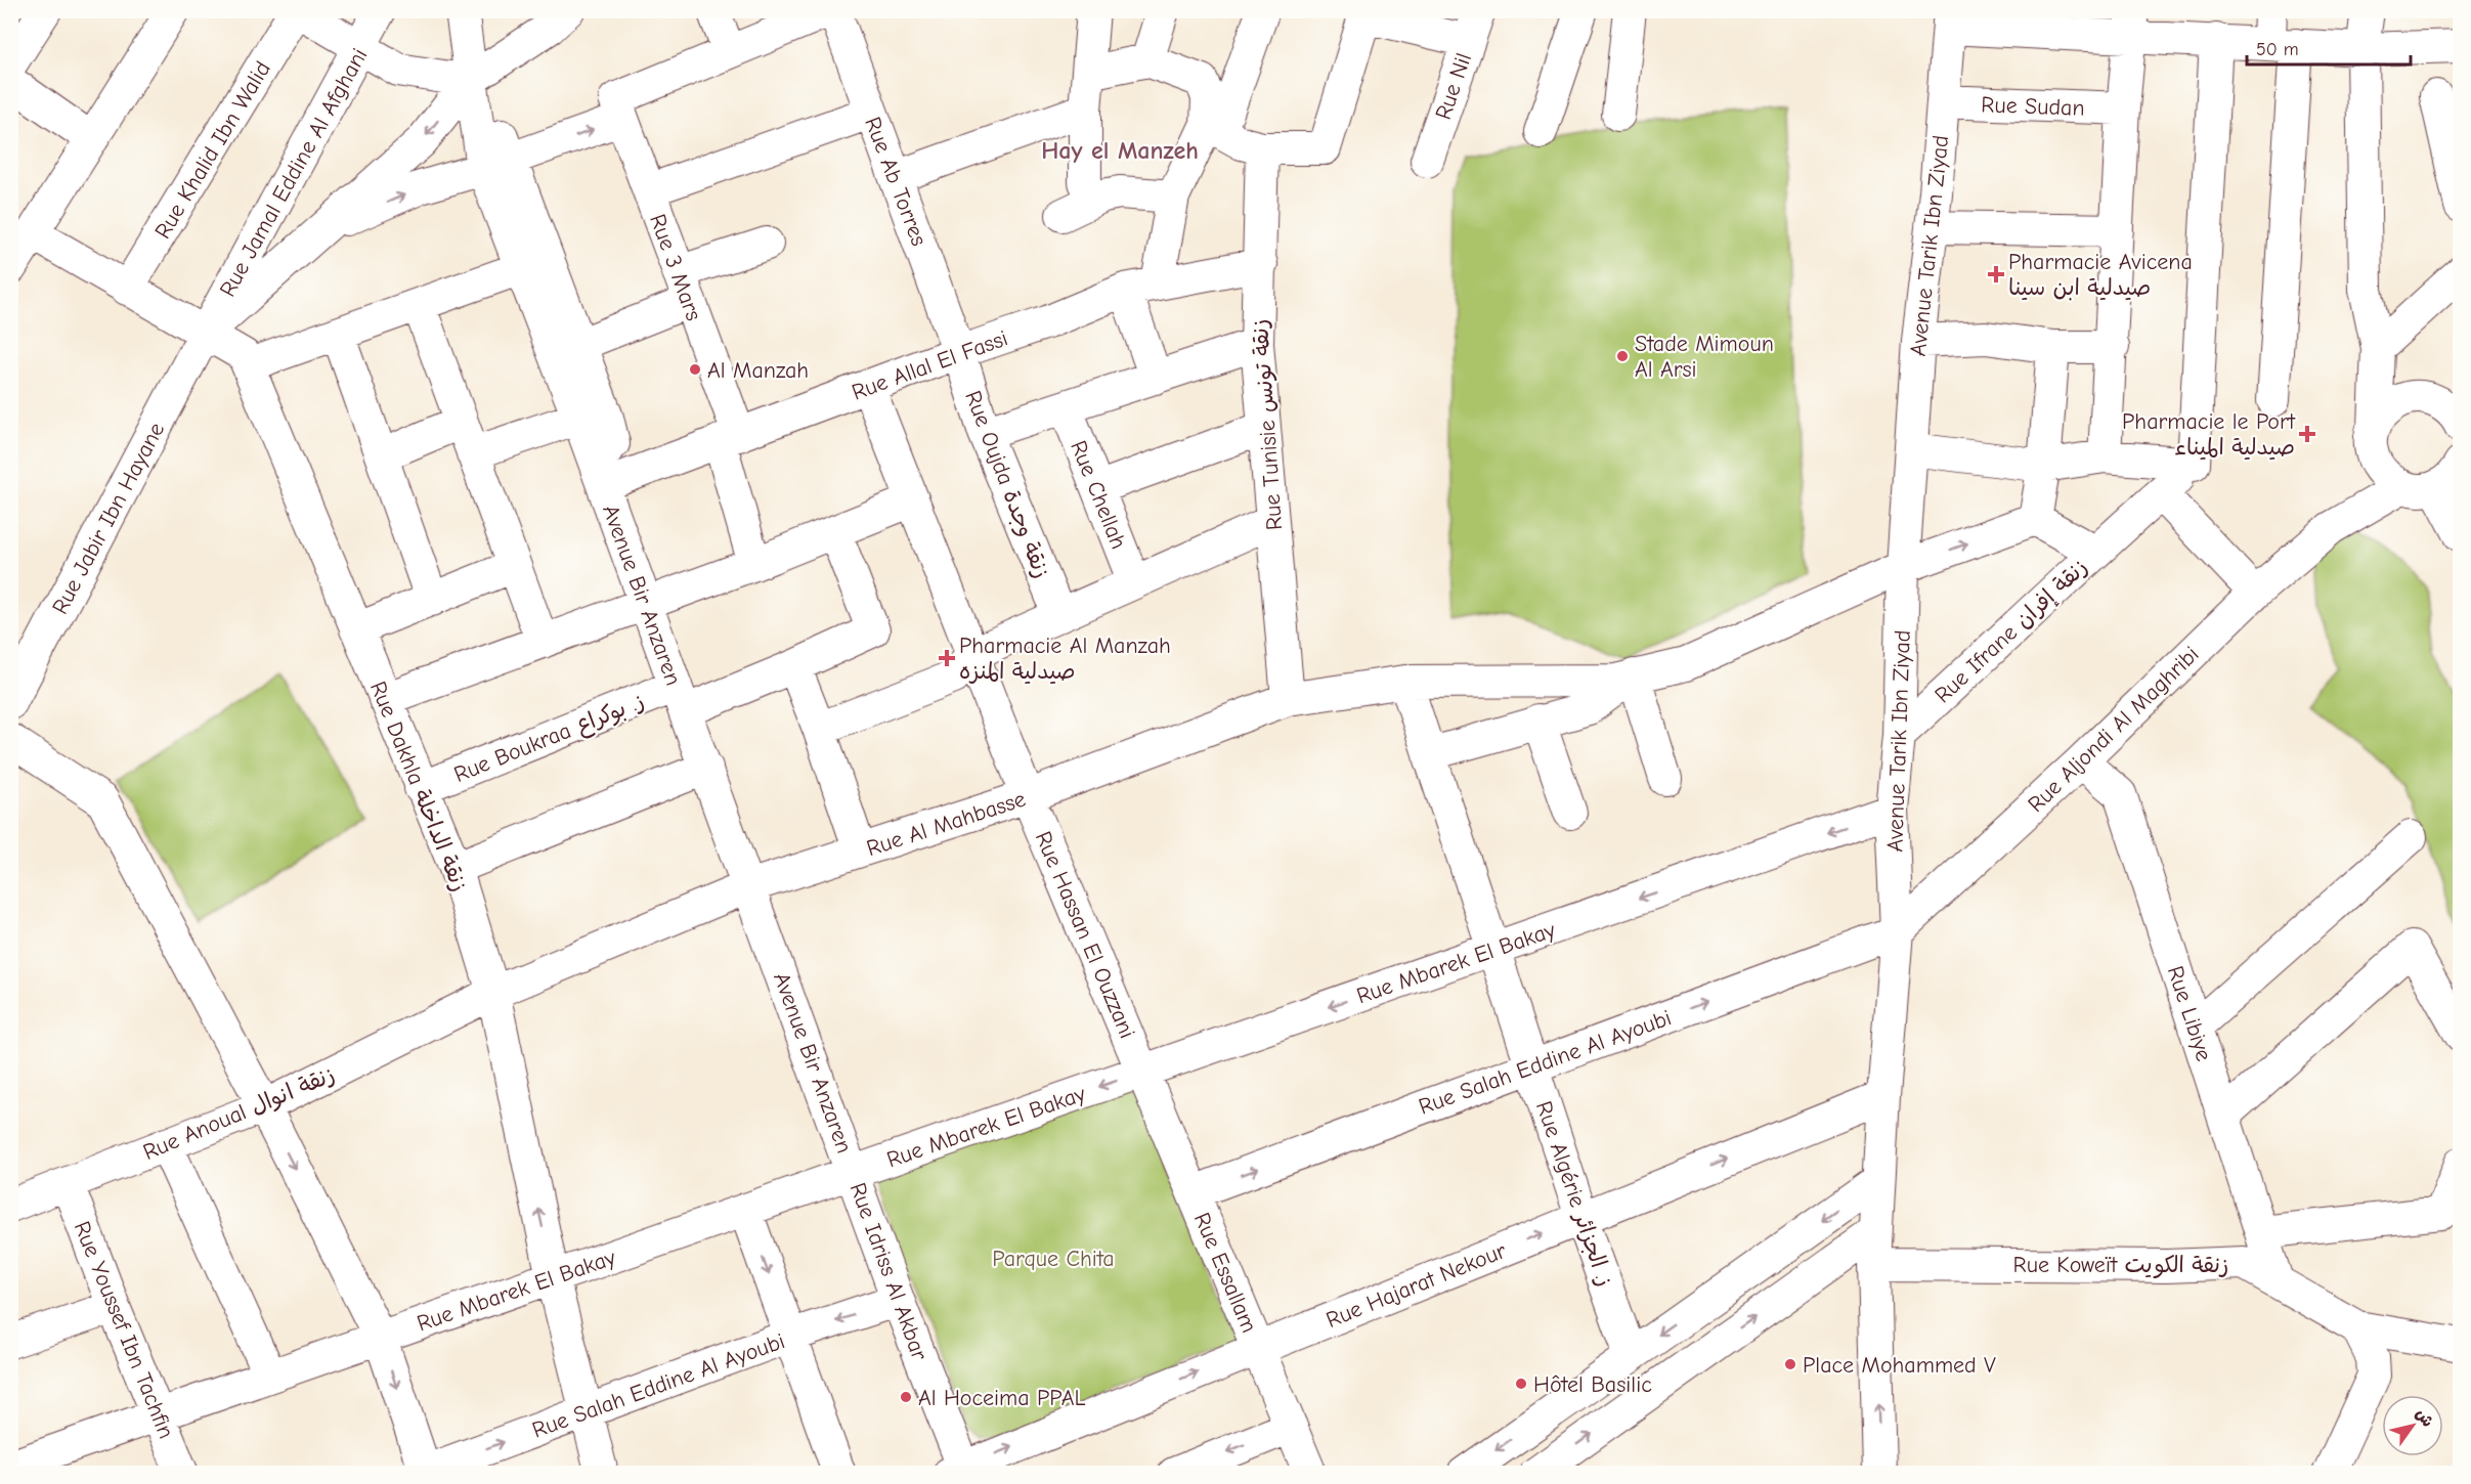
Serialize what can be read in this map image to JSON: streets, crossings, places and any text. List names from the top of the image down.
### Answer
{
  "streets": {
    "street": [
      "Rue Nil",
      "Rue Sudan",
      "Rue Khalid Ibn Walid",
      "Rue Jamal Eddine Al Afghani",
      "Rue Ab Torres",
      "Avenue Tarik Ibn Ziyad",
      "Rue 3 Mars",
      "Rue Allal El Fassi",
      "Rue Tunisie زنقة تونس",
      "Rue Oujda زنقة وجدة",
      "Rue Chellah",
      "Rue Jabir Ibn Hayane",
      "Avenue Bir Anzaren",
      "Rue Ifrane زنقة إفران",
      "Rue Aljondi Al Maghribi",
      "Rue Boukraa ز. بوكراع",
      "Rue Dakhla زنقة الداخلة",
      "Rue Al Mahbasse",
      "Rue Hassan El Ouzzani",
      "Rue Mbarek El Bakay",
      "Rue Libiye",
      "Rue Salah Eddine Al Ayoubi",
      "Rue Anoual زنقة انوال",
      "Rue Algérie ز. الجزائر",
      "Rue Koweït زنقة الكويت",
      "Rue Idriss Al Akbar",
      "Rue Essallam",
      "Rue Hajarat Nekour",
      "Rue Youssef Ibn Tachfin"
    ]
  },
  "crossings": [
    ["Rue Sudan", "Avenue Tarik Ibn Ziyad"],
    ["Rue Khalid Ibn Walid", "Rue Dakhla زنقة الداخلة"],
    ["Rue Jamal Eddine Al Afghani", "Rue Jabir Ibn Hayane"],
    ["Rue Jamal Eddine Al Afghani", "Rue Dakhla زنقة الداخلة"],
    ["Rue Ab Torres", "Rue Allal El Fassi"],
    ["Rue Ab Torres", "Rue Oujda زنقة وجدة"],
    ["Avenue Tarik Ibn Ziyad", "Rue Ifrane زنقة إفران"],
    ["Avenue Tarik Ibn Ziyad", "Rue Aljondi Al Maghribi"],
    ["Avenue Tarik Ibn Ziyad", "Rue Al Mahbasse"],
    ["Avenue Tarik Ibn Ziyad", "Rue Mbarek El Bakay"],
    ["Avenue Tarik Ibn Ziyad", "Rue Salah Eddine Al Ayoubi"],
    ["Avenue Tarik Ibn Ziyad", "Rue Koweït زنقة الكويت"],
    ["Avenue Tarik Ibn Ziyad", "Rue Hajarat Nekour"],
    ["Rue 3 Mars", "Rue Allal El Fassi"],
    ["Rue Allal El Fassi", "Rue Tunisie زنقة تونس"],
    ["Rue Allal El Fassi", "Rue Oujda زنقة وجدة"],
    ["Rue Allal El Fassi", "Avenue Bir Anzaren"],
    ["Rue Allal El Fassi", "Rue Hassan El Ouzzani"],
    ["Rue Tunisie زنقة تونس", "Rue Al Mahbasse"],
    ["Rue Jabir Ibn Hayane", "Rue Dakhla زنقة الداخلة"],
    ["Avenue Bir Anzaren", "Rue Boukraa ز. بوكراع"],
    ["Avenue Bir Anzaren", "Rue Al Mahbasse"],
    ["Avenue Bir Anzaren", "Rue Mbarek El Bakay"],
    ["Avenue Bir Anzaren", "Rue Idriss Al Akbar"],
    ["Rue Aljondi Al Maghribi", "Rue Libiye"],
    ["Rue Aljondi Al Maghribi", "Rue Salah Eddine Al Ayoubi"],
    ["Rue Boukraa ز. بوكراع", "Rue Dakhla زنقة الداخلة"],
    ["Rue Dakhla زنقة الداخلة", "Rue Al Mahbasse"],
    ["Rue Dakhla زنقة الداخلة", "Rue Mbarek El Bakay"],
    ["Rue Dakhla زنقة الداخلة", "Rue Salah Eddine Al Ayoubi"],
    ["Rue Dakhla زنقة الداخلة", "Rue Anoual زنقة انوال"],
    ["Rue Al Mahbasse", "Rue Hassan El Ouzzani"],
    ["Rue Al Mahbasse", "Rue Anoual زنقة انوال"],
    ["Rue Al Mahbasse", "Rue Algérie ز. الجزائر"],
    ["Rue Hassan El Ouzzani", "Rue Mbarek El Bakay"],
    ["Rue Hassan El Ouzzani", "Rue Essallam"],
    ["Rue Mbarek El Bakay", "Rue Algérie ز. الجزائر"],
    ["Rue Mbarek El Bakay", "Rue Idriss Al Akbar"],
    ["Rue Mbarek El Bakay", "Rue Essallam"],
    ["Rue Mbarek El Bakay", "Rue Youssef Ibn Tachfin"],
    ["Rue Libiye", "Rue Koweït زنقة الكويت"],
    ["Rue Salah Eddine Al Ayoubi", "Rue Algérie ز. الجزائر"],
    ["Rue Salah Eddine Al Ayoubi", "Rue Idriss Al Akbar"],
    ["Rue Salah Eddine Al Ayoubi", "Rue Essallam"],
    ["Rue Anoual زنقة انوال", "Rue Youssef Ibn Tachfin"],
    ["Rue Algérie ز. الجزائر", "Rue Hajarat Nekour"],
    ["Rue Idriss Al Akbar", "Rue Hajarat Nekour"],
    ["Rue Essallam", "Rue Hajarat Nekour"]
  ],
  "one_way": ["Rue Mbarek El Bakay"],
  "districts": ["Hay el Manzeh"],
  "parks": ["Parque Chita"],
  "places": {
    "health": ["Pharmacie Avicena صيدلية ابن سينا", "Pharmacie le Port صيدلية الميناء", "Pharmacie Al Manzah صيدلية المنزه"],
    "other": [
      "Stade Mimoun Al Arsi",
      "Al Manzah",
      "Place Mohammed V",
      "Hôtel Basilic",
      "Al Hoceima PPAL"
    ]
  },
  "scale_bar": "50 m",
  "north": "top right"
}
